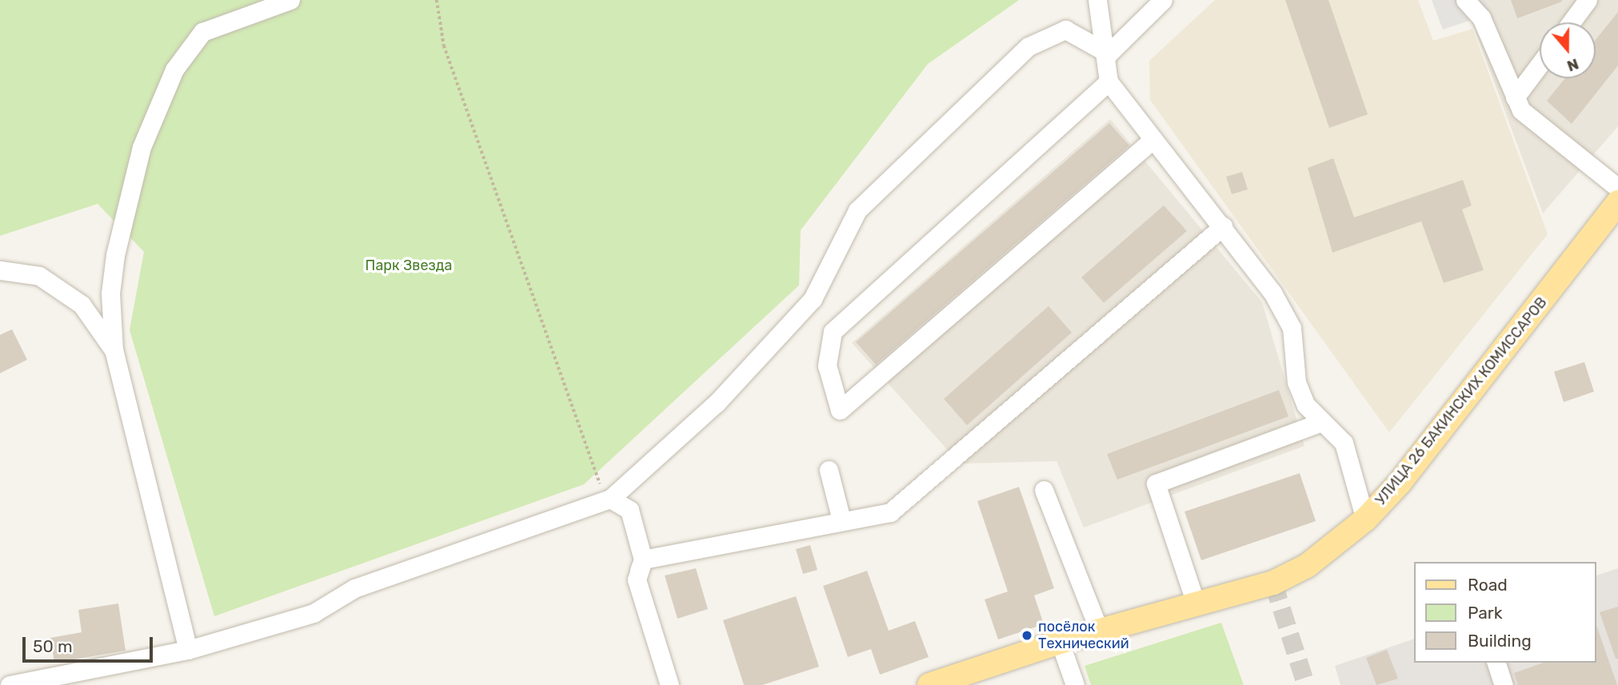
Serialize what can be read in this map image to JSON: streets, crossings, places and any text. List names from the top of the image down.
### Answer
{
  "streets": {
    "main road": ["УЛИЦА 26 БАКИНСКИХ КОМИССАРОВ"]
  },
  "parks": ["Парк Звезда"],
  "places": ["посёлок Технический"],
  "legend": ["Road", "Park", "Building"],
  "scale_bar": "50 m",
  "north": "bottom"
}
